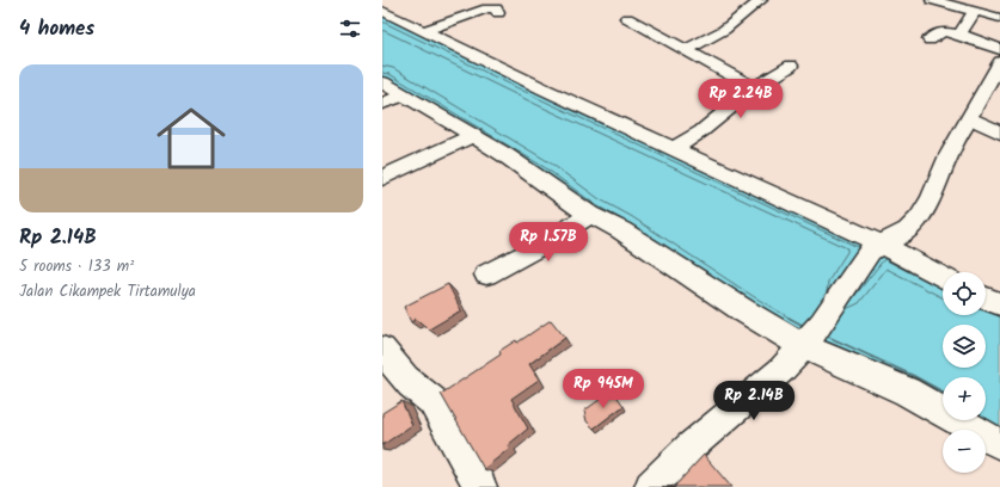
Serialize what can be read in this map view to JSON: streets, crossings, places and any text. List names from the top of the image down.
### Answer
{
  "page": {
    "heading": "4 homes",
    "list": [
      {
        "name": "Rp 2.14B",
        "note": "5 rooms · 133 m² · Jalan Cikampek Tirtamulya"
      }
    ],
    "price": [
      "Rp 2.24B",
      "Rp 1.57B",
      "Rp 945M",
      "Rp 2.14B"
    ],
    "map_buttons": ["+", "−"]
  }
}
